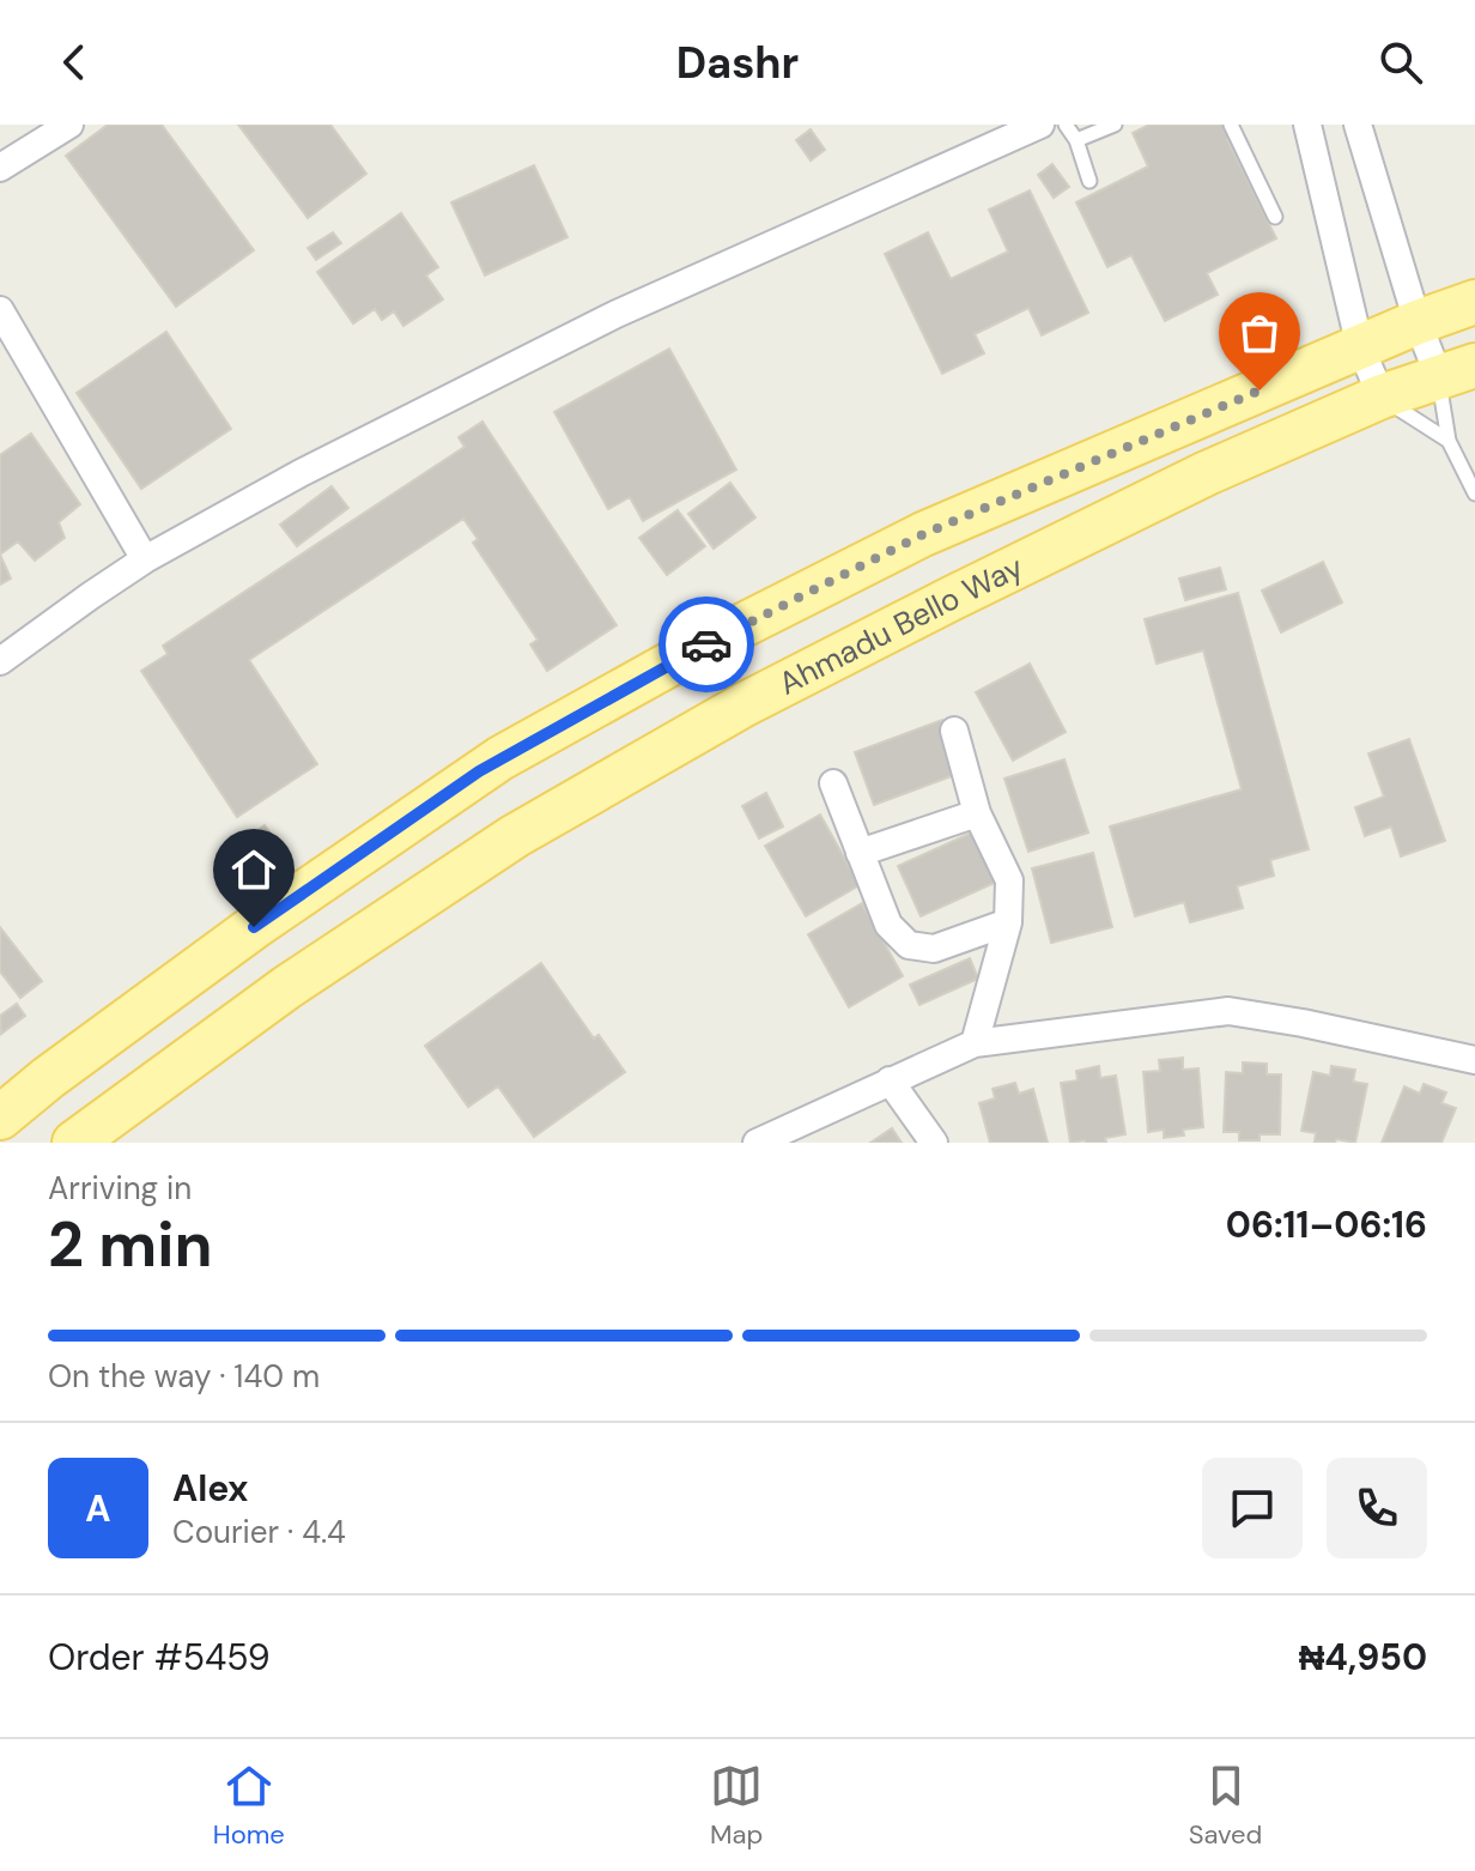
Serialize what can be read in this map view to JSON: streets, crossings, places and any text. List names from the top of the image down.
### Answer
{
  "streets": {
    "main road": ["Ahmadu Bello Way"]
  },
  "page": {
    "header": "Dashr",
    "heading": ["2 min", "Arriving in", "06:11–06:16"],
    "panel": [
      "Alex",
      "Courier · 4.4",
      "Order #5459",
      "₦4,950"
    ],
    "bar": "On the way · 140 m",
    "round": "A",
    "tabs": ["Home", "Map", "Saved"]
  }
}
